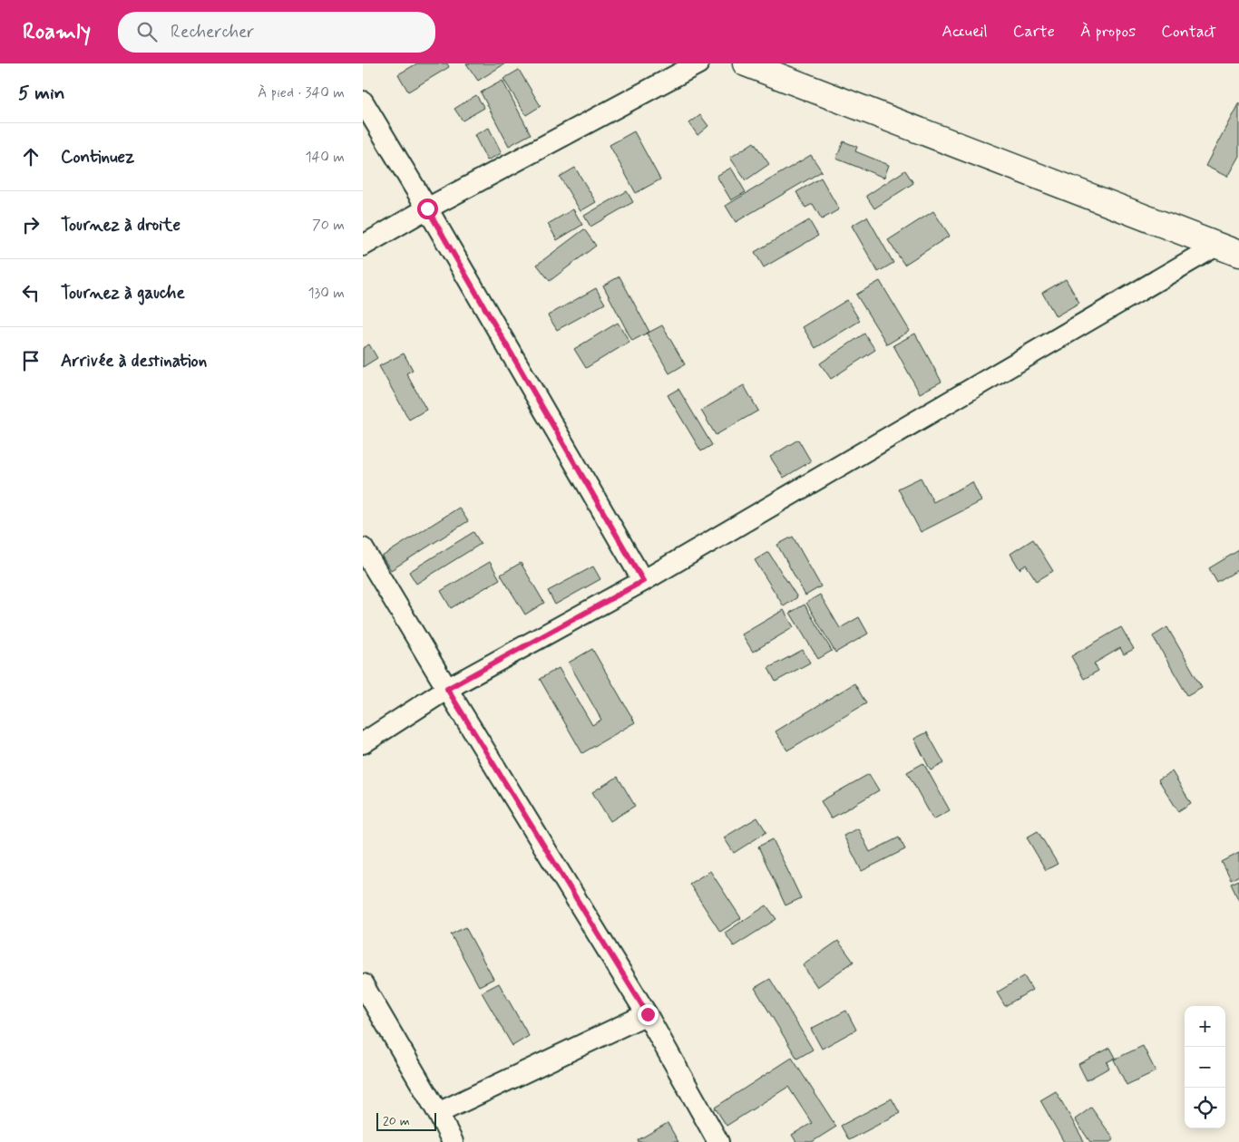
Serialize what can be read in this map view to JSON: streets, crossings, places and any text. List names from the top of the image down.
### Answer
{
  "scale_bar": "20 m",
  "page": {
    "header": "Roamly",
    "search": "Rechercher",
    "nav": [
      "Accueil",
      "Carte",
      "À propos",
      "Contact"
    ],
    "heading": ["5 min", "À pied · 340 m"],
    "list": [
      ["Continuez", "140 m"],
      ["Tournez à droite", "70 m"],
      ["Tournez à gauche", "130 m"],
      "Arrivée à destination"
    ],
    "map_buttons": ["+", "−"],
    "scale": "20 m"
  }
}
